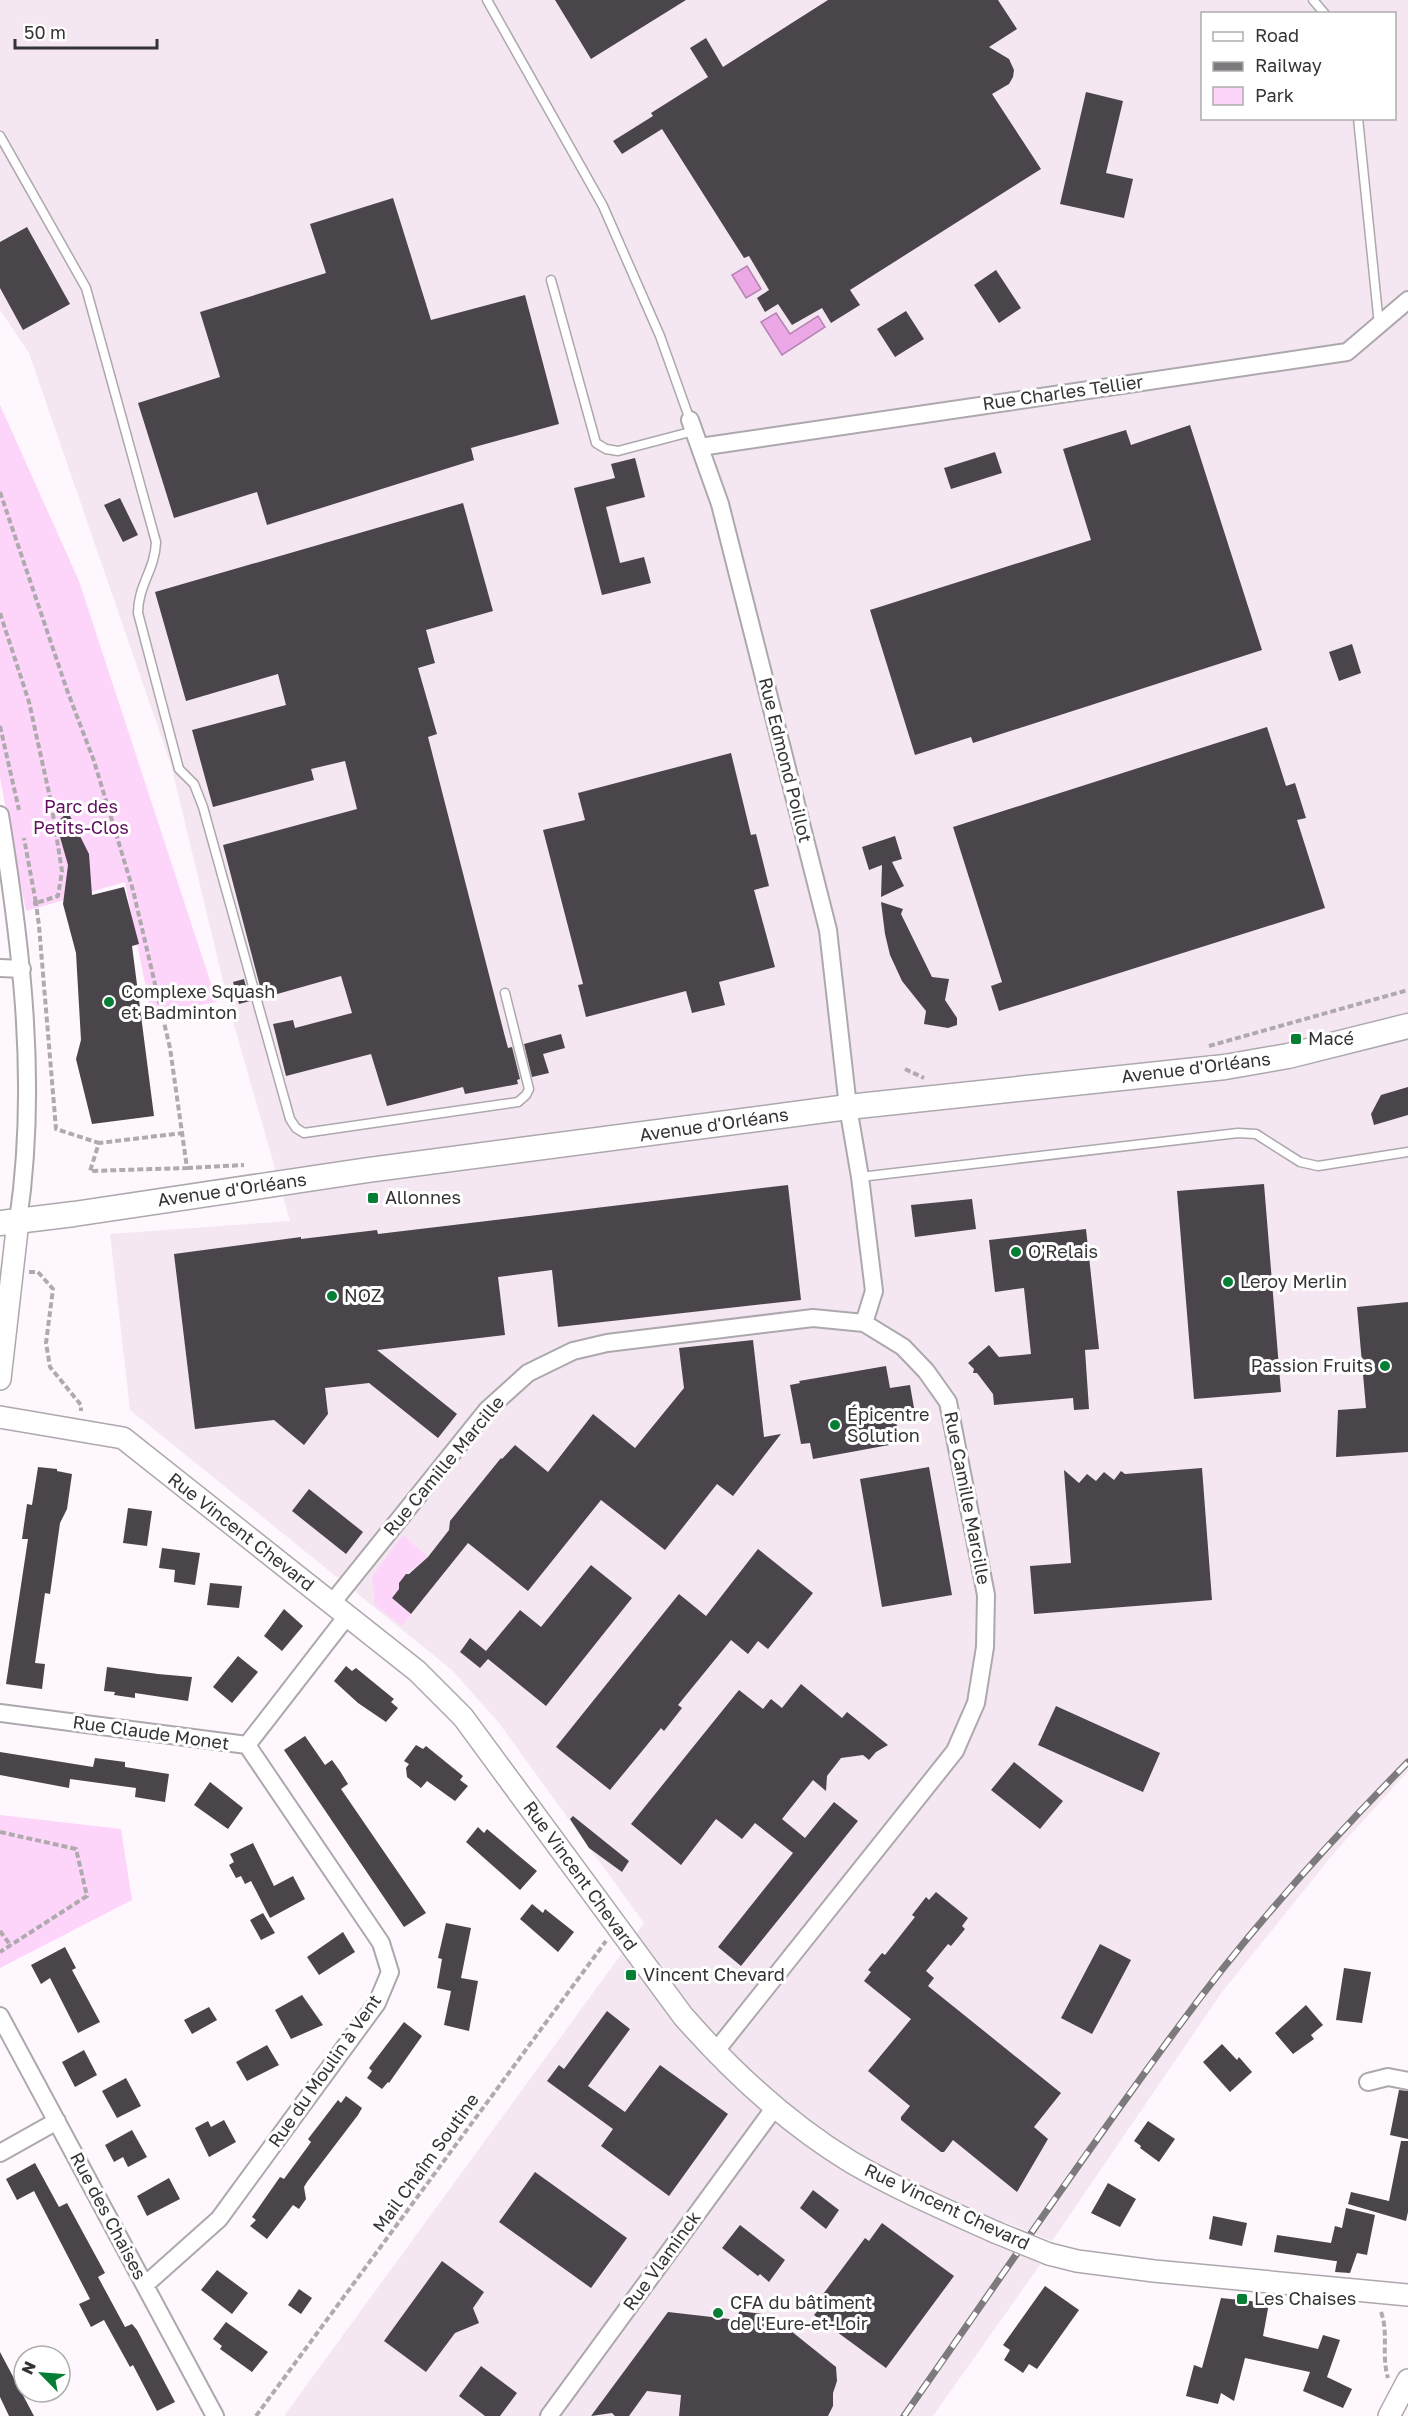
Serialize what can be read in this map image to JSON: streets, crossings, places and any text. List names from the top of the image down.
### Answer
{
  "streets": {
    "main road": ["Avenue d'Orléans"],
    "street": [
      "Rue Charles Tellier",
      "Rue Edmond Poillot",
      "Rue Camille Marcille",
      "Rue Vincent Chevard",
      "Rue Claude Monet",
      "Rue du Moulin à Vent",
      "Rue des Chaises",
      "Rue Vlaminck"
    ],
    "path": ["Mail Chaîm Soutine"]
  },
  "crossings": [
    ["Rue Charles Tellier", "Rue Edmond Poillot"],
    ["Rue Edmond Poillot", "Avenue d'Orléans"],
    ["Rue Edmond Poillot", "Rue Camille Marcille"],
    ["Rue Camille Marcille", "Rue Vincent Chevard"],
    ["Rue Camille Marcille", "Rue Claude Monet"],
    ["Rue Vincent Chevard", "Rue Claude Monet"],
    ["Rue Vincent Chevard", "Mail Chaîm Soutine"],
    ["Rue Vincent Chevard", "Rue Vlaminck"],
    ["Rue Claude Monet", "Rue du Moulin à Vent"],
    ["Rue du Moulin à Vent", "Rue des Chaises"]
  ],
  "parks": ["Parc des Petits-Clos"],
  "places": {
    "other": [
      "Complexe Squash et Badminton",
      "O'Relais",
      "Leroy Merlin",
      "NOZ",
      "Passion Fruits",
      "Épicentre Solution",
      "CFA du bâtiment de l'Eure-et-Loir"
    ],
    "transit": [
      "Macé",
      "Allonnes",
      "Vincent Chevard",
      "Les Chaises"
    ]
  },
  "legend": ["Road", "Railway", "Park"],
  "scale_bar": "50 m",
  "north": "top left"
}
